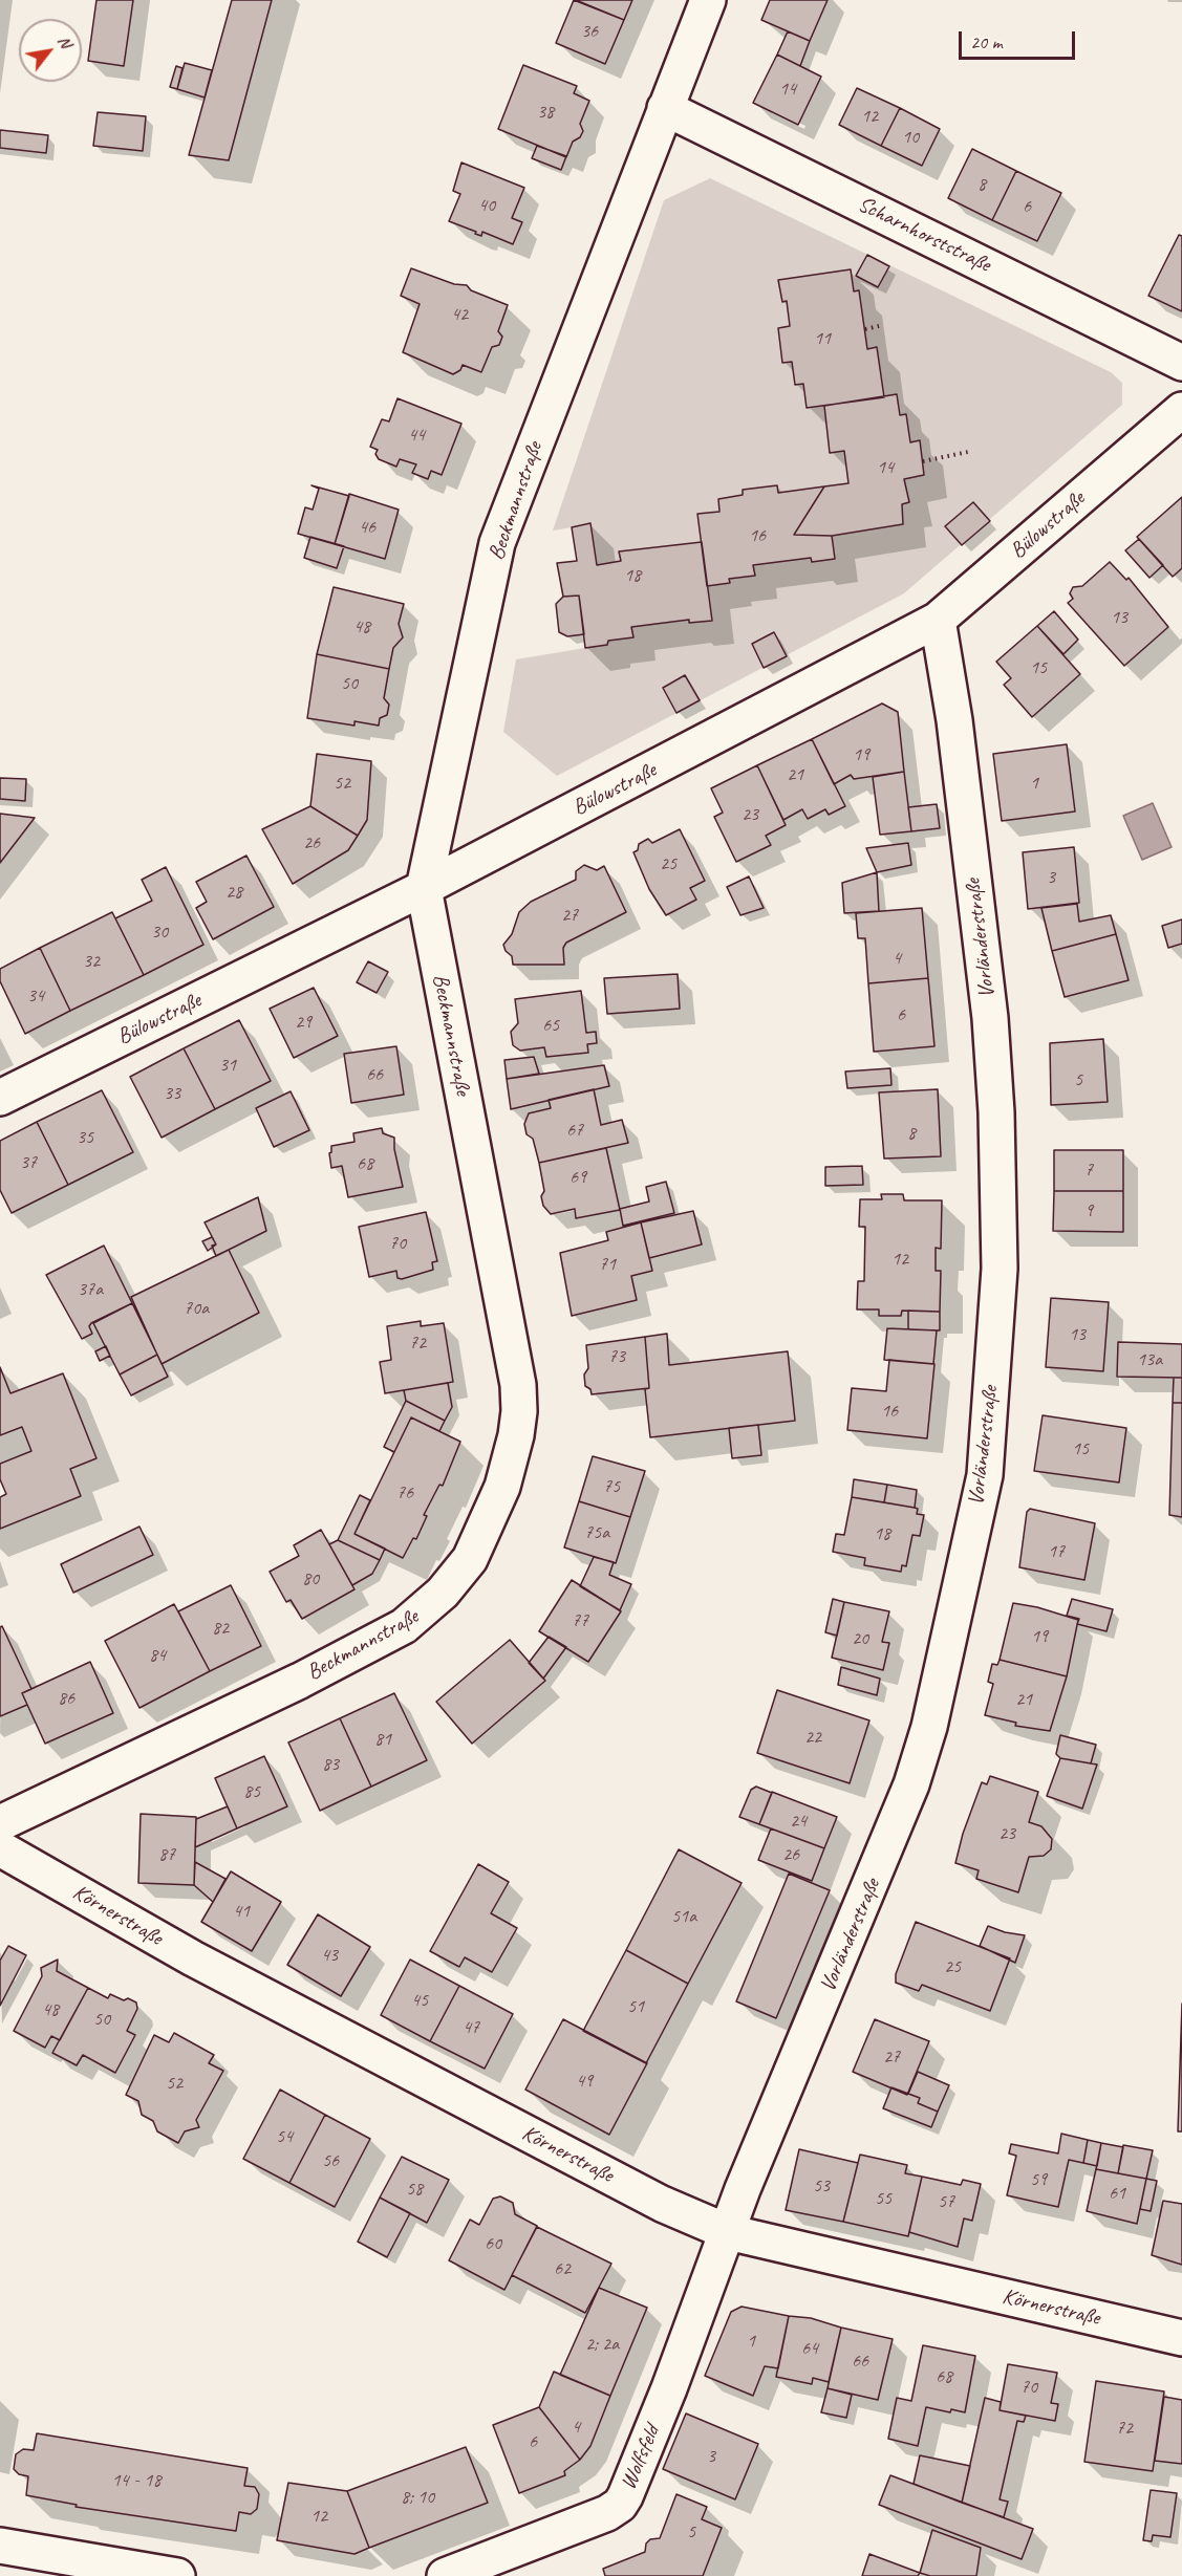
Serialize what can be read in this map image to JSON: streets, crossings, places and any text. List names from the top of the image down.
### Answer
{
  "streets": {
    "street": [
      "Scharnhorststraße",
      "Beckmannstraße",
      "Bülowstraße",
      "Vorländerstraße",
      "Körnerstraße",
      "Wolfsfeld"
    ]
  },
  "crossings": [
    ["Scharnhorststraße", "Beckmannstraße"],
    ["Beckmannstraße", "Bülowstraße"],
    ["Bülowstraße", "Vorländerstraße"],
    ["Vorländerstraße", "Körnerstraße"],
    ["Vorländerstraße", "Wolfsfeld"],
    ["Körnerstraße", "Wolfsfeld"]
  ],
  "house_numbers": [
    "36",
    "14",
    "38",
    "12",
    "10",
    "8",
    "40",
    "6",
    "42",
    "11",
    "44",
    "14",
    "46",
    "16",
    "18",
    "13",
    "48",
    "15",
    "50",
    "19",
    "21",
    "52",
    "1",
    "23",
    "26",
    "25",
    "3",
    "28",
    "27",
    "30",
    "4",
    "32",
    "34",
    "6",
    "29",
    "65",
    "31",
    "66",
    "5",
    "33",
    "67",
    "8",
    "35",
    "37",
    "68",
    "7",
    "69",
    "9",
    "70",
    "12",
    "71",
    "37a",
    "70a",
    "13",
    "72",
    "73",
    "13a",
    "16",
    "15",
    "75",
    "76",
    "75a",
    "18",
    "17",
    "80",
    "77",
    "82",
    "19",
    "20",
    "84",
    "86",
    "21",
    "22",
    "81",
    "83",
    "85",
    "24",
    "23",
    "87",
    "26",
    "41",
    "51a",
    "43",
    "25",
    "45",
    "51",
    "48",
    "50",
    "47",
    "27",
    "49",
    "52",
    "54",
    "56",
    "59",
    "53",
    "58",
    "61",
    "55",
    "57",
    "60",
    "62",
    "1",
    "2; 2a",
    "64",
    "66",
    "68",
    "70",
    "4",
    "72",
    "6",
    "3",
    "14 - 18",
    "8; 10",
    "12",
    "5"
  ],
  "scale_bar": "20 m",
  "north": "top right"
}
